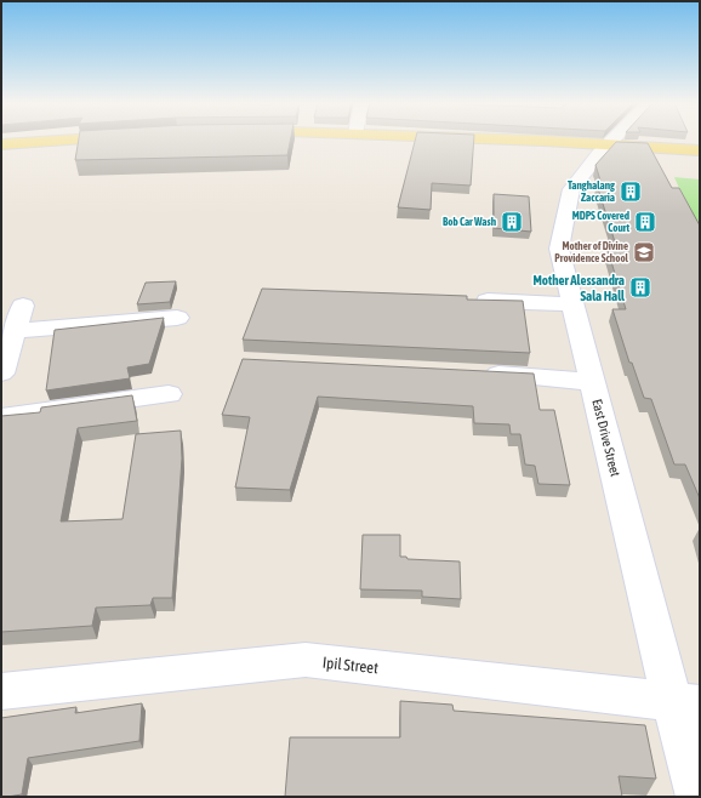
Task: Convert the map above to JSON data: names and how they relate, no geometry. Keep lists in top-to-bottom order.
{
  "streets": {
    "street": ["East Drive Street", "Ipil Street"]
  },
  "crossings": [
    ["East Drive Street", "Ipil Street"]
  ],
  "places": {
    "building": [
      "Tanghalang Zaccaria",
      "Bob Car Wash",
      "MDPS Covered Court",
      "Mother Alessandra Sala Hall"
    ],
    "school or university": ["Mother of Divine Providence School"]
  }
}
